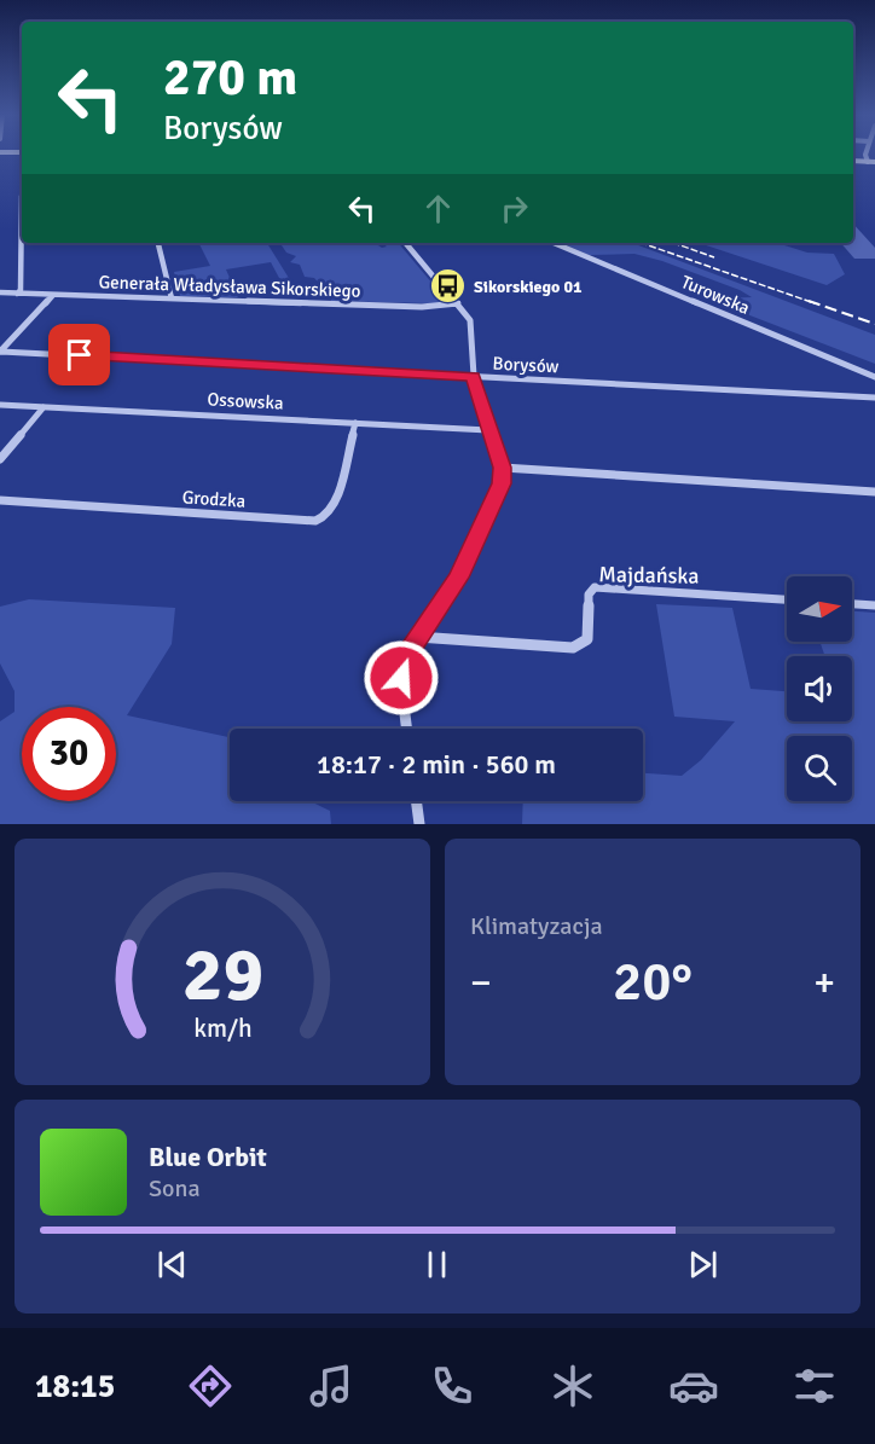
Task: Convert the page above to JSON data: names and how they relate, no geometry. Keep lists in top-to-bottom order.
{
  "streets": {
    "street": [
      "Generała Władysława Sikorskiego",
      "Turowska",
      "Borysów",
      "Ossowska",
      "Grodzka",
      "Majdańska"
    ]
  },
  "crossings": [
    ["Ossowska", "Grodzka"]
  ],
  "places": {
    "bus stop": ["Sikorskiego 01"]
  },
  "north": "right",
  "page": {
    "turn": ["270 m", "Borysów"],
    "limit": "30",
    "trip": "18:17 · 2 min · 560 m",
    "tile": "Klimatyzacja",
    "heat": ["−", "20°", "+"],
    "song": ["Blue Orbit", "Sona"],
    "tabs": "18:15",
    "gauge": ["29", "km/h"]
  }
}
